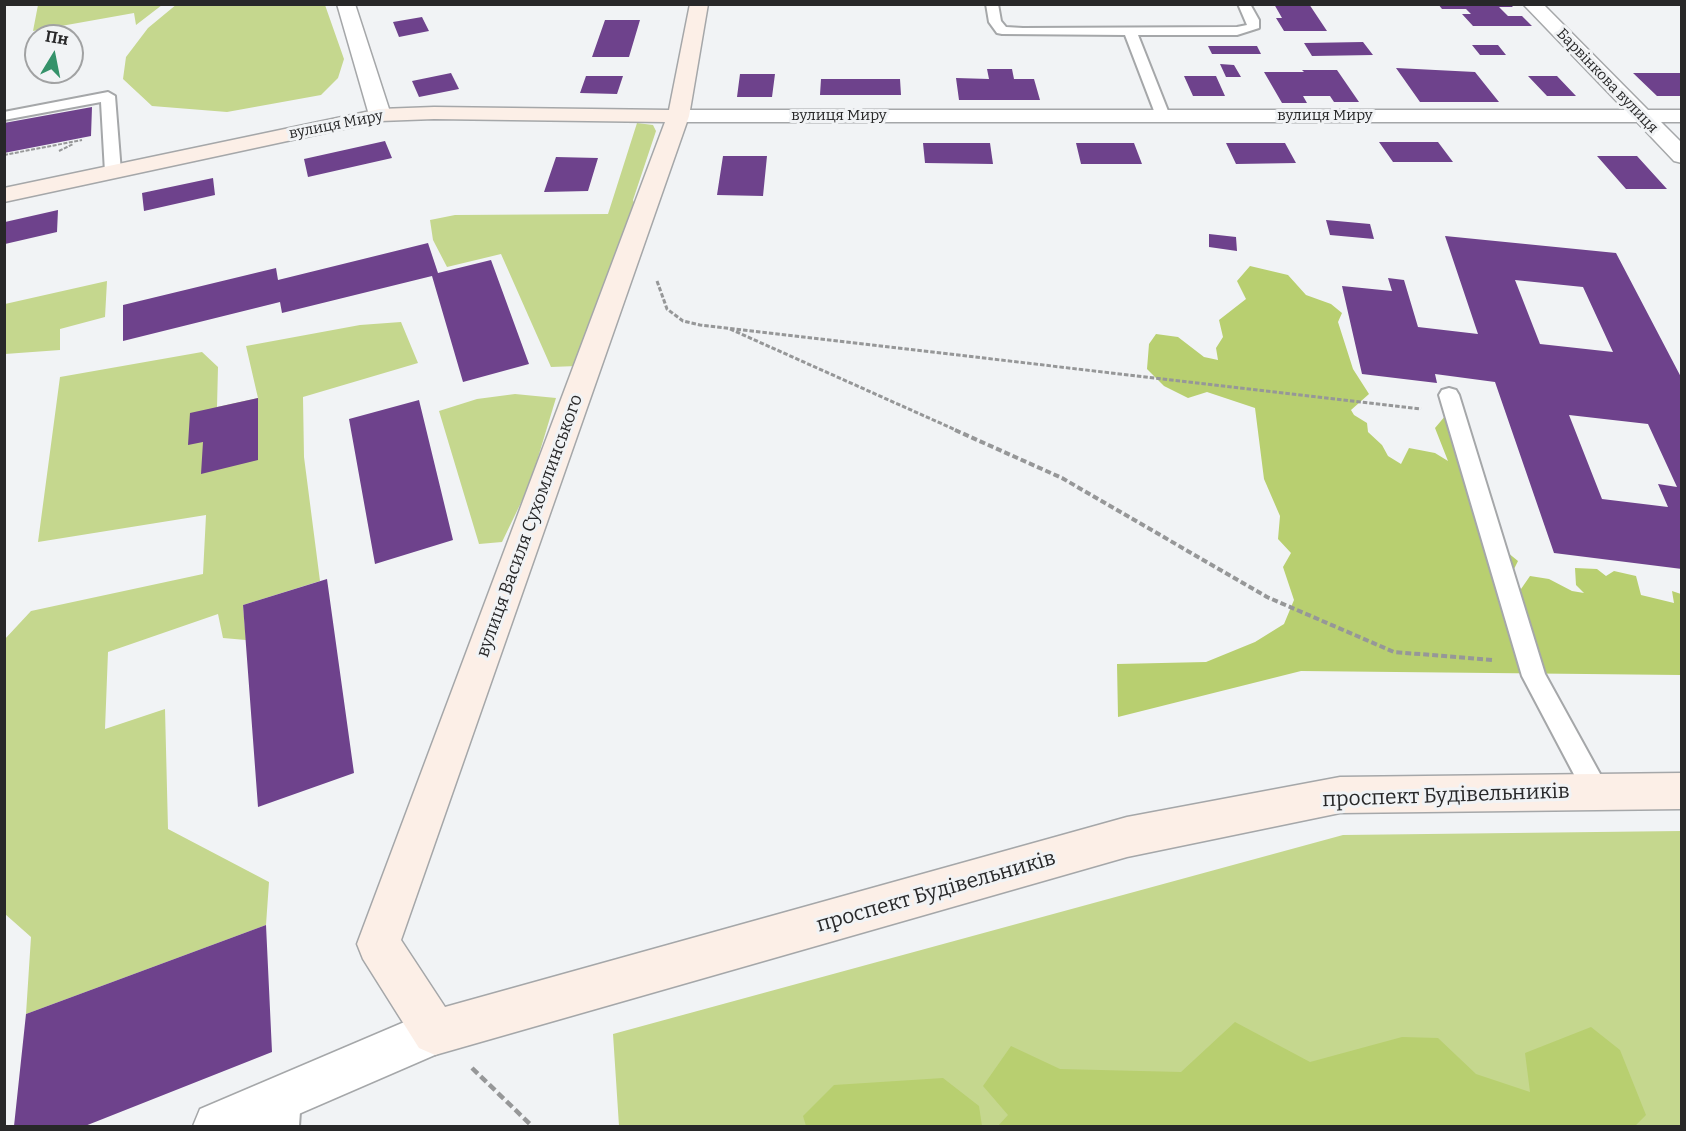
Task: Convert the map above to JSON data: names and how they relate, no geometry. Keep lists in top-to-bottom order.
{
  "streets": {
    "street": [
      "Барвінкова вулиця",
      "вулиця Миру",
      "вулиця Василя Сухомлинського",
      "проспект Будівельників"
    ]
  },
  "crossings": [
    ["Барвінкова вулиця", "вулиця Миру"],
    ["вулиця Миру", "вулиця Василя Сухомлинського"],
    ["вулиця Василя Сухомлинського", "проспект Будівельників"]
  ],
  "north": "top"
}
